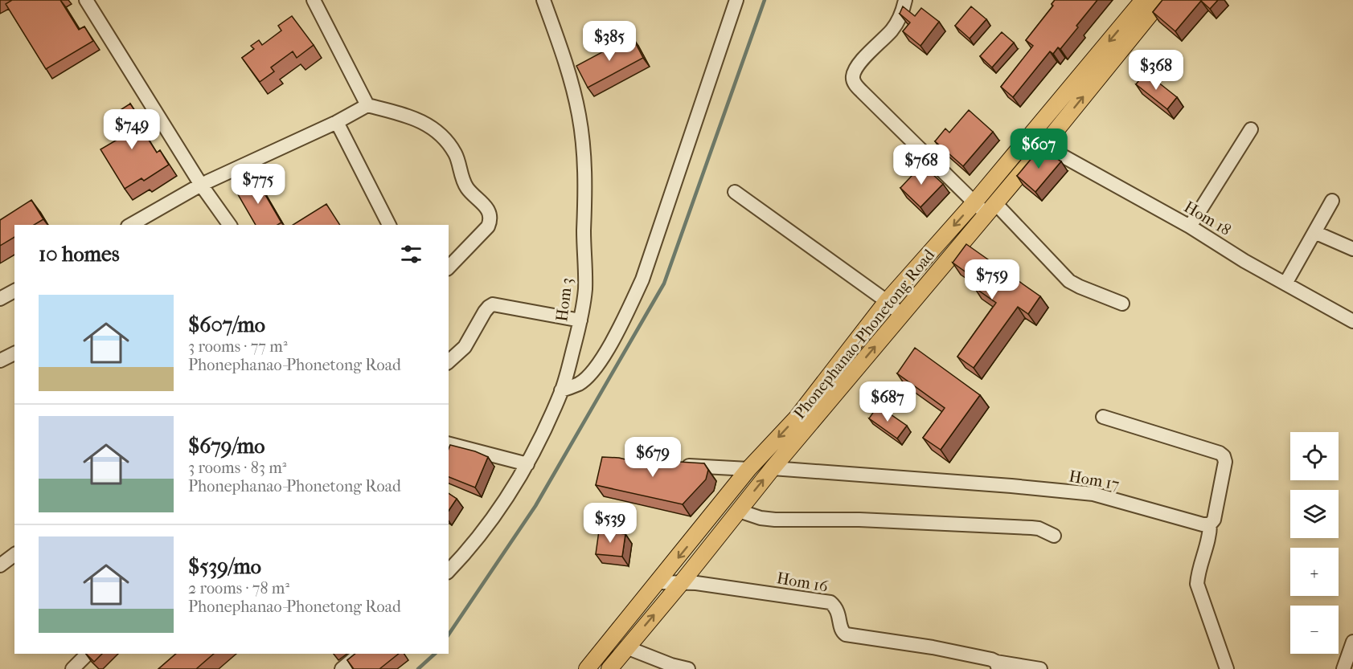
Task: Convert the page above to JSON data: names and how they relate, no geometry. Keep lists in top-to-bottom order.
{
  "streets": {
    "main road": ["Phonephanao-Phonetong Road"],
    "street": [
      "Hom 18",
      "Hom 3",
      "Hom 17",
      "Hom 16"
    ]
  },
  "crossings": [
    ["Hom 18", "Phonephanao-Phonetong Road"],
    ["Phonephanao-Phonetong Road", "Hom 17"],
    ["Phonephanao-Phonetong Road", "Hom 16"]
  ],
  "page": {
    "price": [
      "$385",
      "$368",
      "$749",
      "$607",
      "$768",
      "$775",
      "$759",
      "$687",
      "$679",
      "$539"
    ],
    "heading": "10 homes",
    "list": [
      {
        "name": "$607/mo",
        "note": "3 rooms · 77 m² · Phonephanao-Phonetong Road"
      },
      {
        "name": "$679/mo",
        "note": "3 rooms · 83 m² · Phonephanao-Phonetong Road"
      },
      {
        "name": "$539/mo",
        "note": "2 rooms · 78 m² · Phonephanao-Phonetong Road"
      }
    ],
    "map_buttons": ["+", "−"]
  }
}
